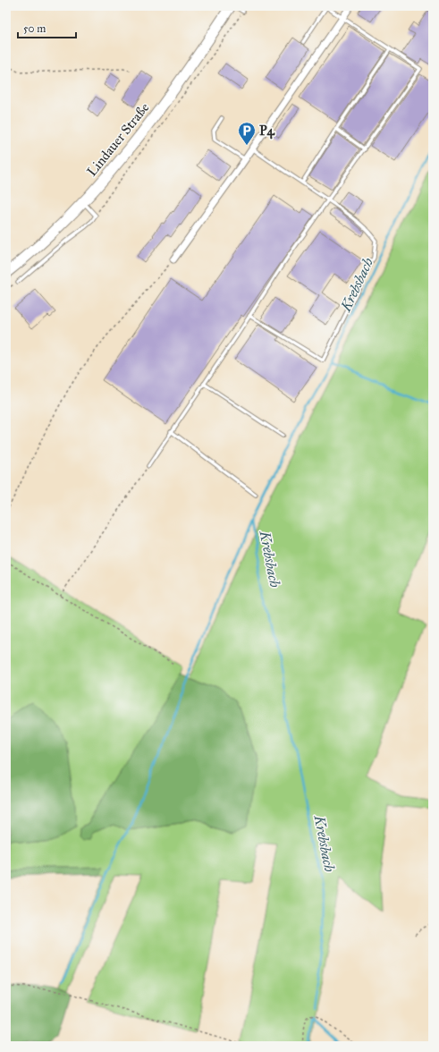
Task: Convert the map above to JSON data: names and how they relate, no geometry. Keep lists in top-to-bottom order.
{
  "streets": {
    "main road": ["Lindauer Straße"]
  },
  "water": ["Krebsbach"],
  "places": {
    "parking": ["P4"]
  },
  "scale_bar": "50 m"
}
